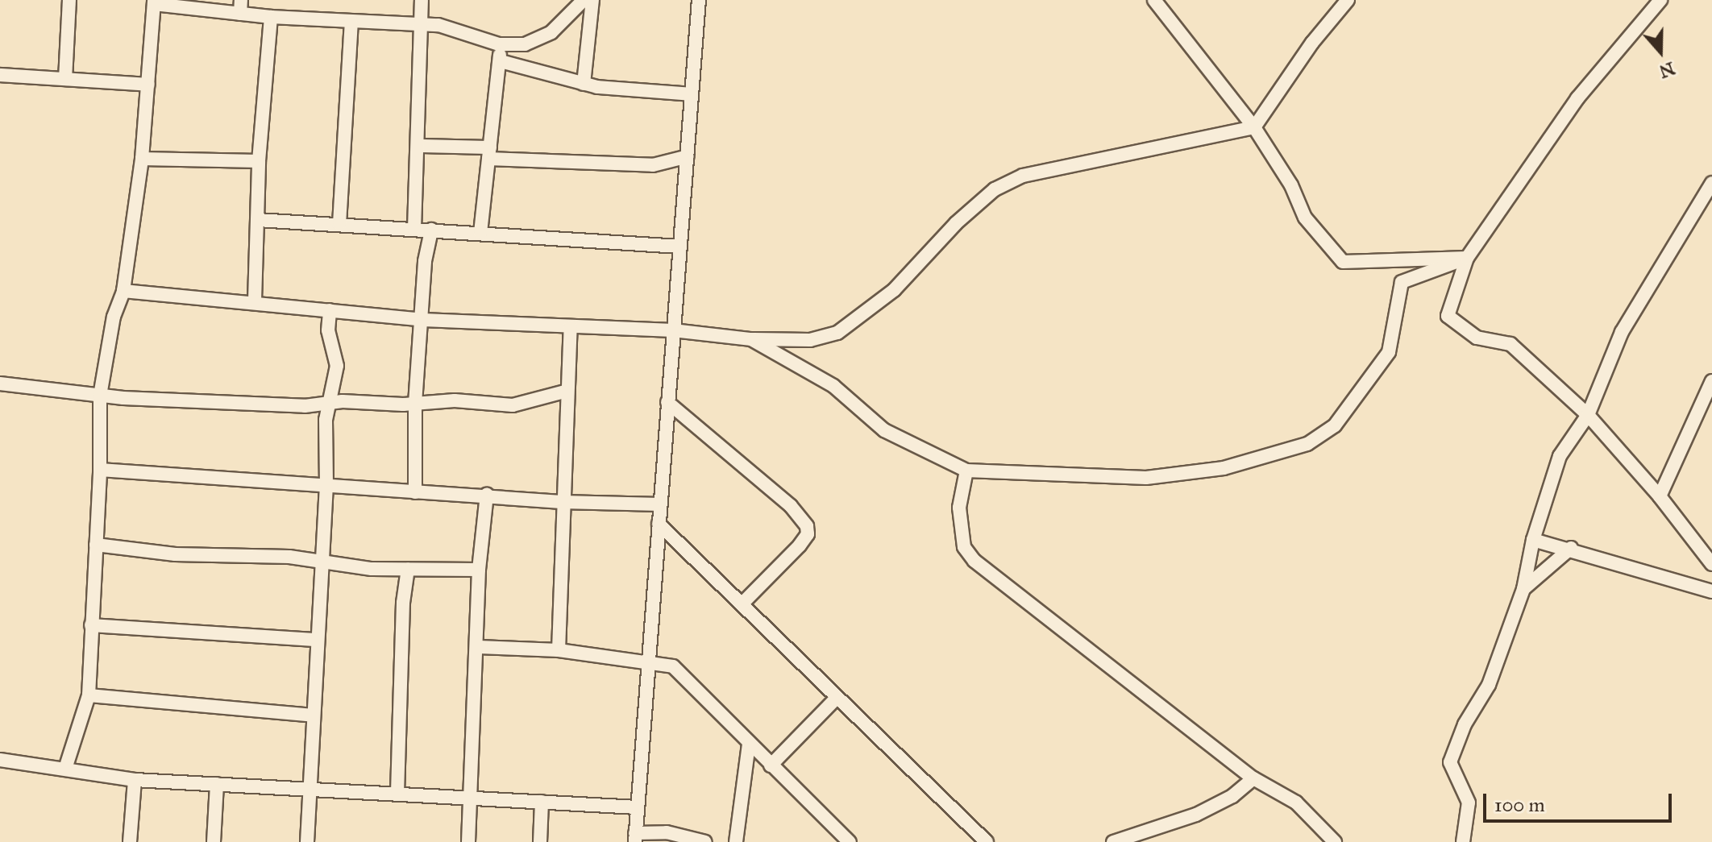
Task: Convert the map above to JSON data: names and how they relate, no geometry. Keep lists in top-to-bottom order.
{
  "scale_bar": "100 m",
  "north": "bottom"
}
